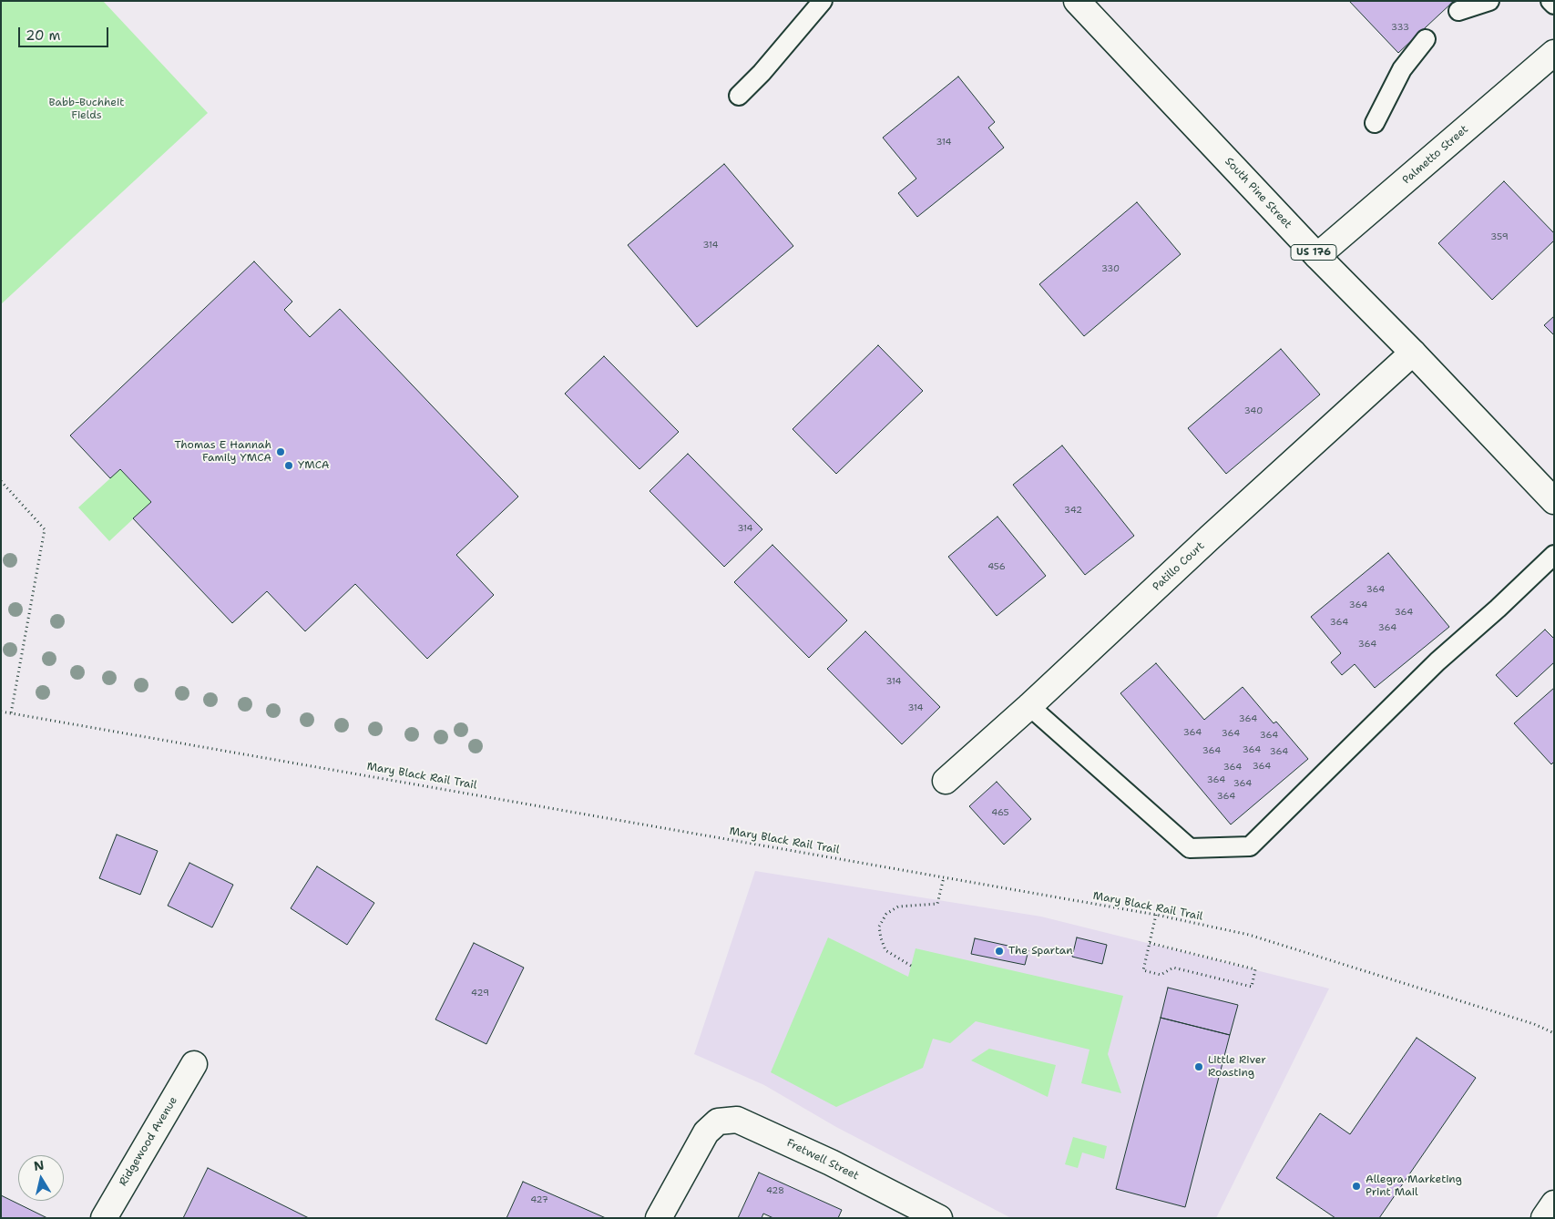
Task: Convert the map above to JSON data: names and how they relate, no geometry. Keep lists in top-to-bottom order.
{
  "streets": {
    "main road": [
      "Palmetto Street",
      "South Pine Street",
      "US 176",
      "Patillo Court",
      "Ridgewood Avenue",
      "Fretwell Street"
    ],
    "path": ["Mary Black Rail Trail"]
  },
  "crossings": [
    ["Palmetto Street", "South Pine Street"],
    ["South Pine Street", "Patillo Court"]
  ],
  "parks": ["Babb-Buchheit Fields"],
  "places": [
    "Thomas E Hannah Family YMCA",
    "YMCA",
    "The Spartan",
    "Little River Roasting",
    "Allegra Marketing Print Mail"
  ],
  "house_numbers": [
    "333",
    "314",
    "359",
    "314",
    "330",
    "340",
    "342",
    "314",
    "456",
    "364",
    "364",
    "364",
    "364",
    "364",
    "364",
    "314",
    "314",
    "364",
    "364",
    "364",
    "364",
    "364",
    "364",
    "364",
    "364",
    "364",
    "364",
    "364",
    "364",
    "465",
    "429",
    "428",
    "427"
  ],
  "scale_bar": "20 m",
  "north": "top"
}
